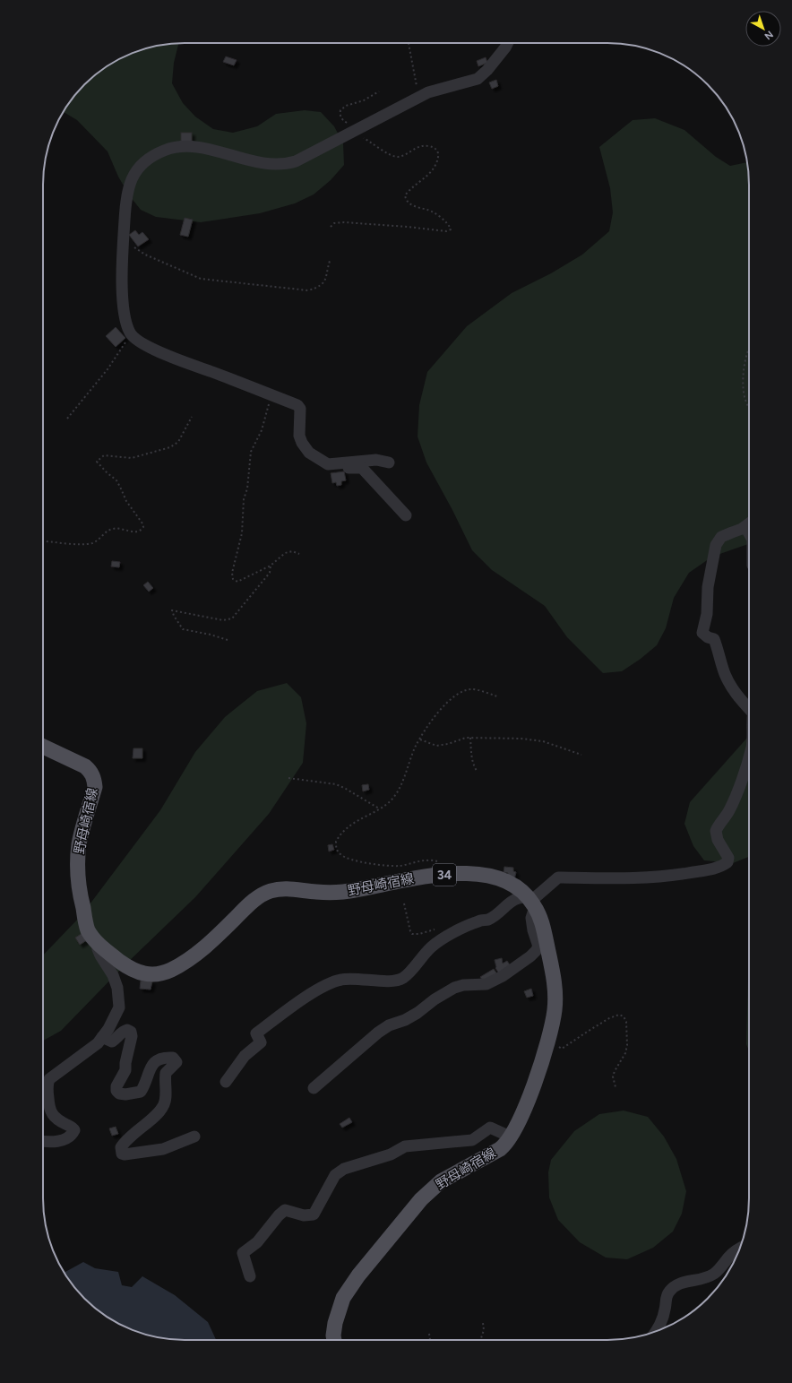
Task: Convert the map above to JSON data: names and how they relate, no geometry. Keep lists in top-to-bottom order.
{
  "streets": {
    "main road": ["野母崎宿線", "34"]
  },
  "north": "bottom right"
}
